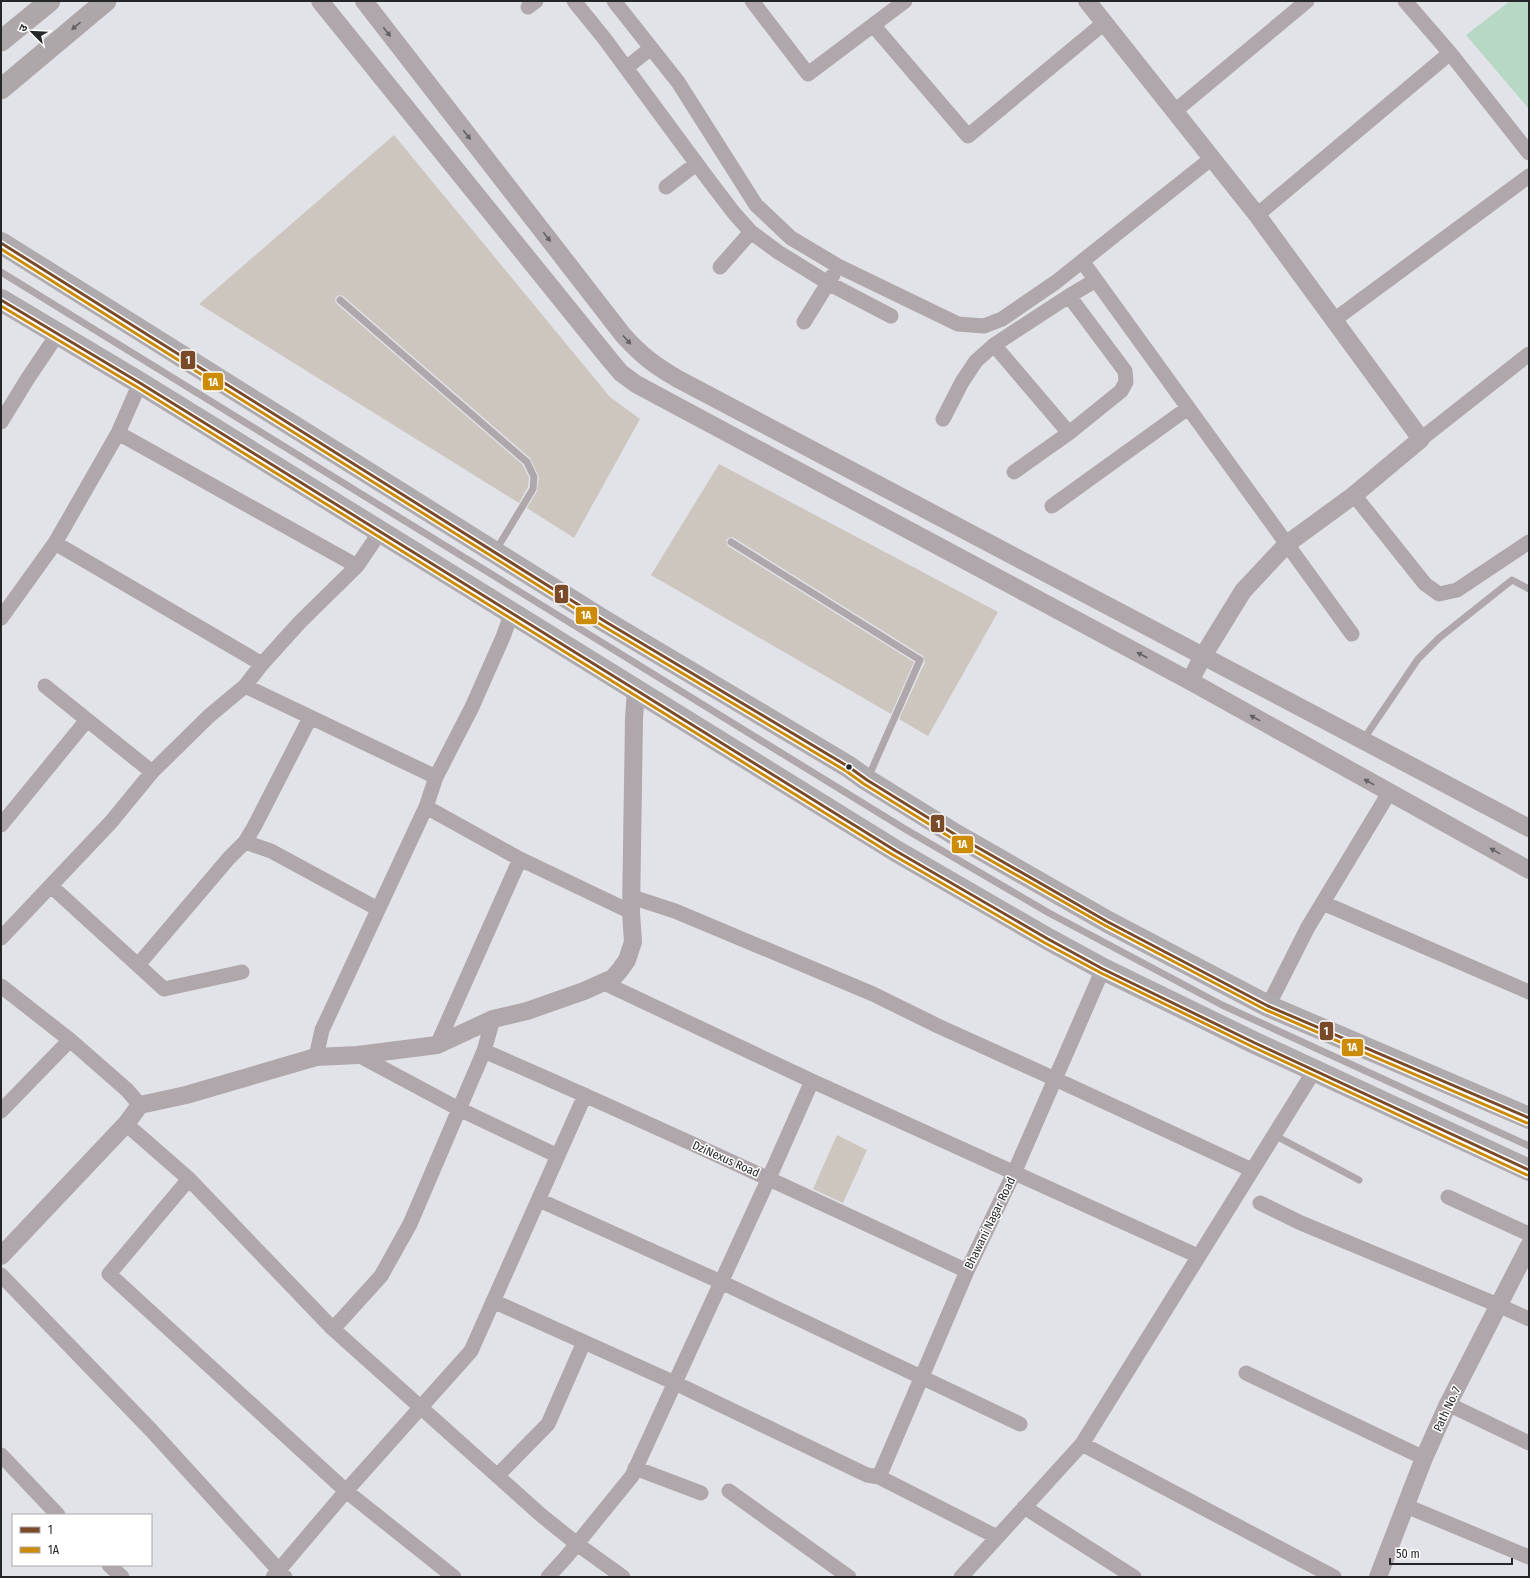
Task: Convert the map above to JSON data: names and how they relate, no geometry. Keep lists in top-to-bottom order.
{
  "streets": {
    "street": ["DziNexus Road", "Bhawani Nagar Road", "Path No. 7"]
  },
  "crossings": [
    ["DziNexus Road", "Bhawani Nagar Road"]
  ],
  "lines": ["transit line 1", "transit line 1A"],
  "legend": ["1", "1A"],
  "scale_bar": "50 m",
  "north": "top left"
}
